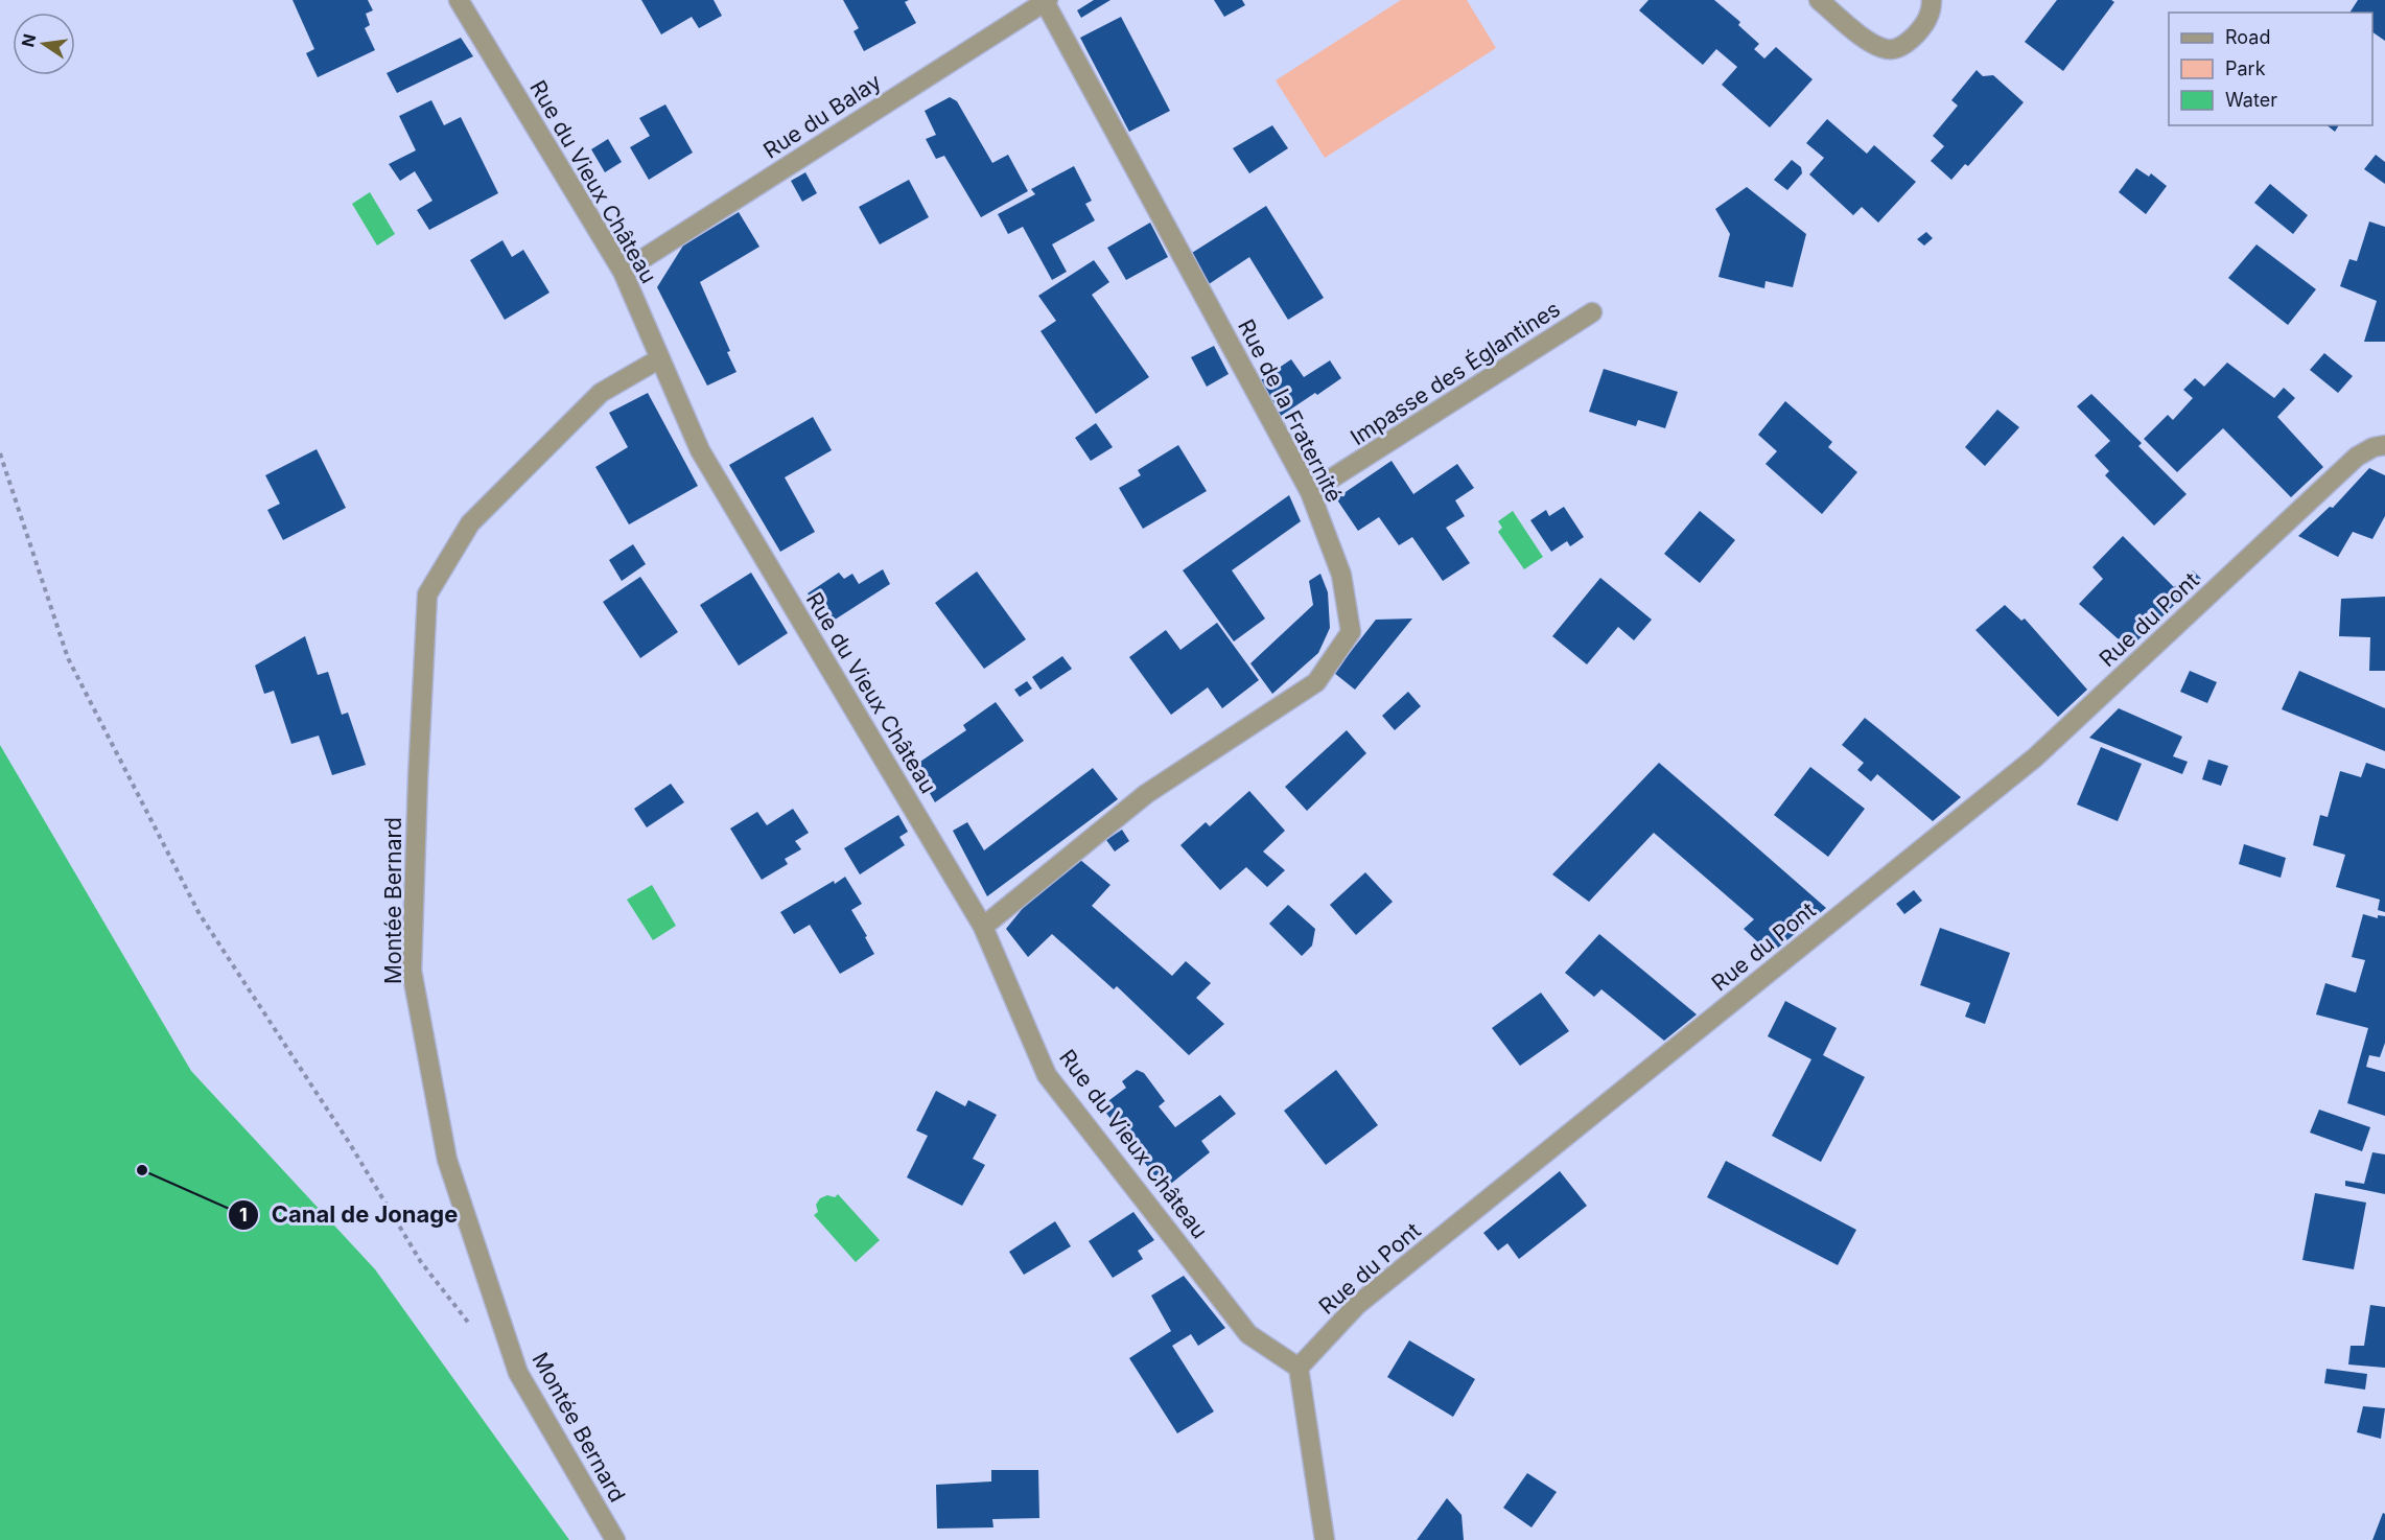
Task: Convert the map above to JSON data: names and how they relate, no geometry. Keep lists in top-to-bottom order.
{
  "streets": {
    "street": [
      "Rue du Balay",
      "Rue du Vieux Château",
      "Impasse des Églantines",
      "Rue de la Fraternité",
      "Rue du Pont",
      "Montée Bernard"
    ]
  },
  "crossings": [
    ["Rue du Balay", "Rue du Vieux Château"],
    ["Rue du Balay", "Rue de la Fraternité"],
    ["Rue du Vieux Château", "Rue de la Fraternité"],
    ["Rue du Vieux Château", "Rue du Pont"],
    ["Rue du Vieux Château", "Montée Bernard"],
    ["Impasse des Églantines", "Rue de la Fraternité"]
  ],
  "places": ["Canal de Jonage"],
  "legend": ["Road", "Park", "Water"],
  "north": "left"
}
